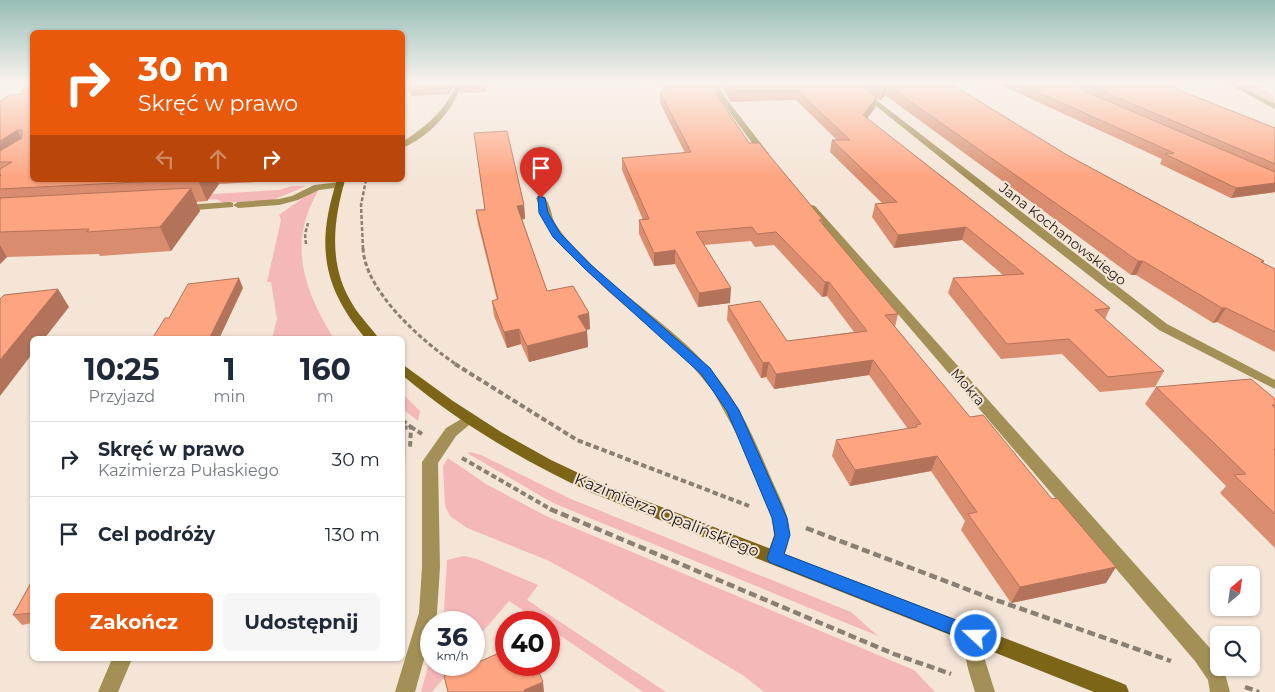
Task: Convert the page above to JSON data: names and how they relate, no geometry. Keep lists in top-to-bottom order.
{
  "streets": {
    "street": ["Jana Kochanowskiego", "Mokra", "Kazimierza Opalińskiego"]
  },
  "north": "top right",
  "page": {
    "turn": ["30 m", "Skręć w prawo"],
    "eta": [
      "10:25",
      "Przyjazd",
      "1",
      "min",
      "160",
      "m"
    ],
    "list": [
      {
        "name": "Skręć w prawo",
        "note": "Kazimierza Pułaskiego",
        "value": "30 m"
      },
      {
        "name": "Cel podróży",
        "value": "130 m"
      }
    ],
    "buttons": ["Zakończ", "Udostępnij"],
    "speed": "36 km/h",
    "limit": "40"
  }
}
